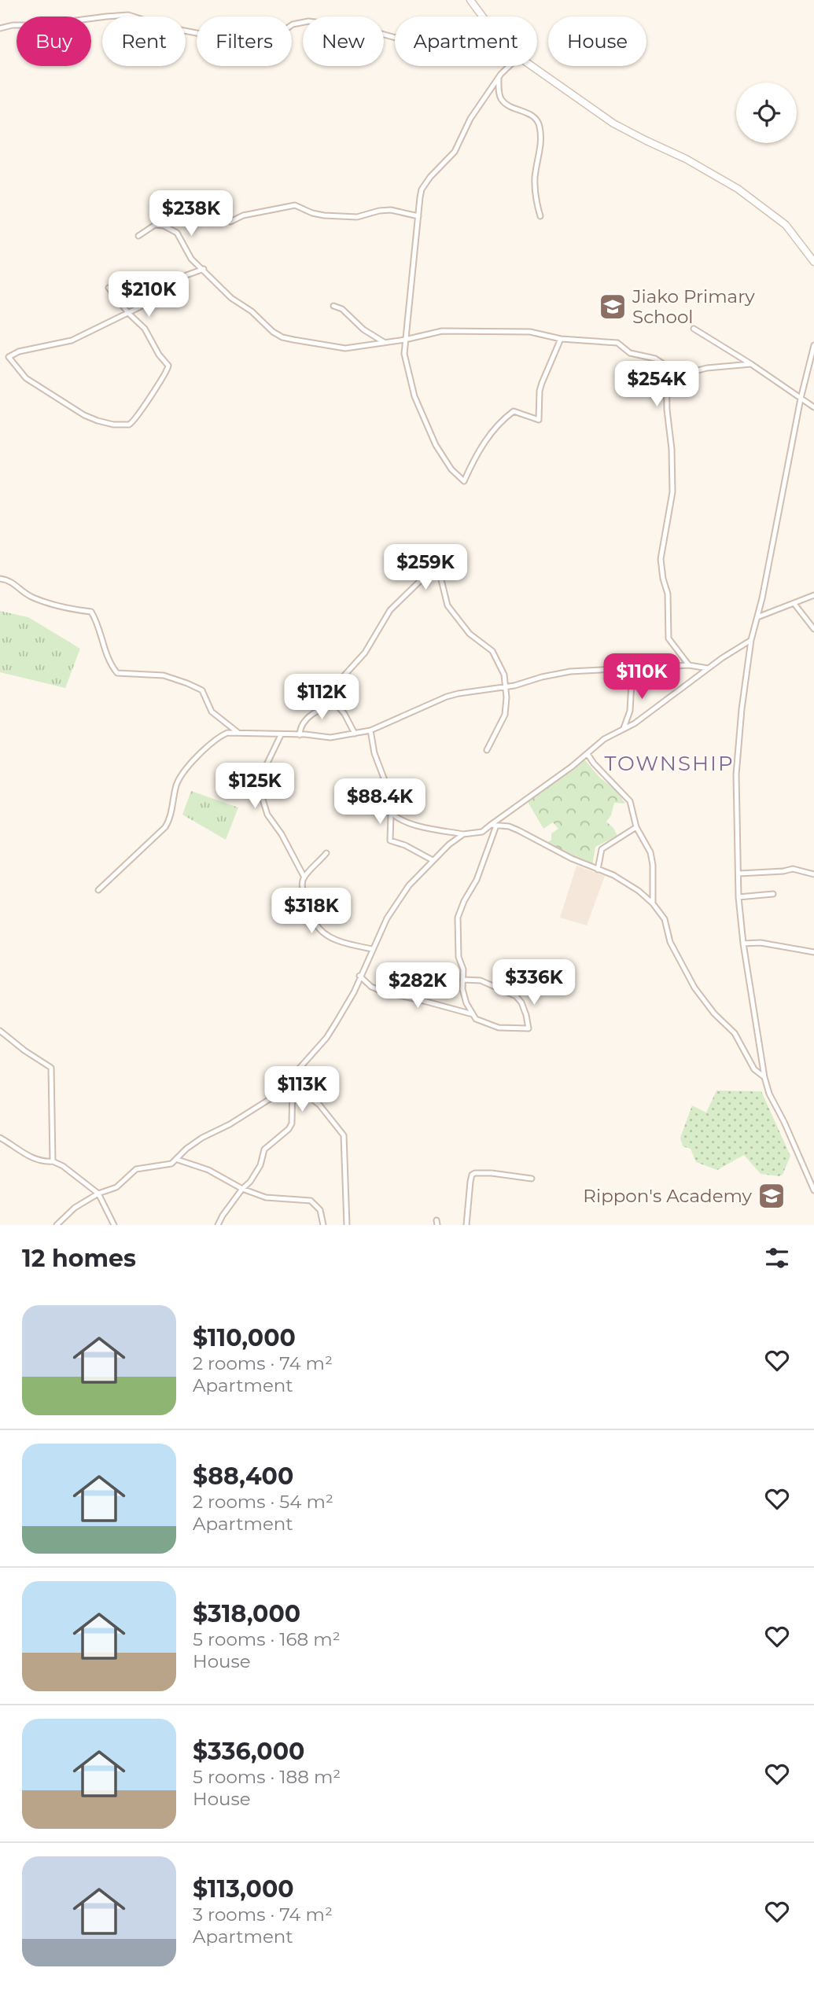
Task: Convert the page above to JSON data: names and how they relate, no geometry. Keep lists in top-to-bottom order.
{
  "districts": ["TOWNSHIP"],
  "places": {
    "school or university": ["Jiako Primary School", "Rippon's Academy"]
  },
  "page": {
    "chip": [
      "Buy",
      "Rent",
      "Filters",
      "New",
      "Apartment",
      "House"
    ],
    "price": [
      "$238K",
      "$210K",
      "$254K",
      "$259K",
      "$110K",
      "$112K",
      "$125K",
      "$88.4K",
      "$318K",
      "$336K",
      "$282K",
      "$113K"
    ],
    "heading": "12 homes",
    "list": [
      {
        "name": "$110,000",
        "note": "2 rooms · 74 m² · Apartment"
      },
      {
        "name": "$88,400",
        "note": "2 rooms · 54 m² · Apartment"
      },
      {
        "name": "$318,000",
        "note": "5 rooms · 168 m² · House"
      },
      {
        "name": "$336,000",
        "note": "5 rooms · 188 m² · House"
      },
      {
        "name": "$113,000",
        "note": "3 rooms · 74 m² · Apartment"
      }
    ]
  }
}
